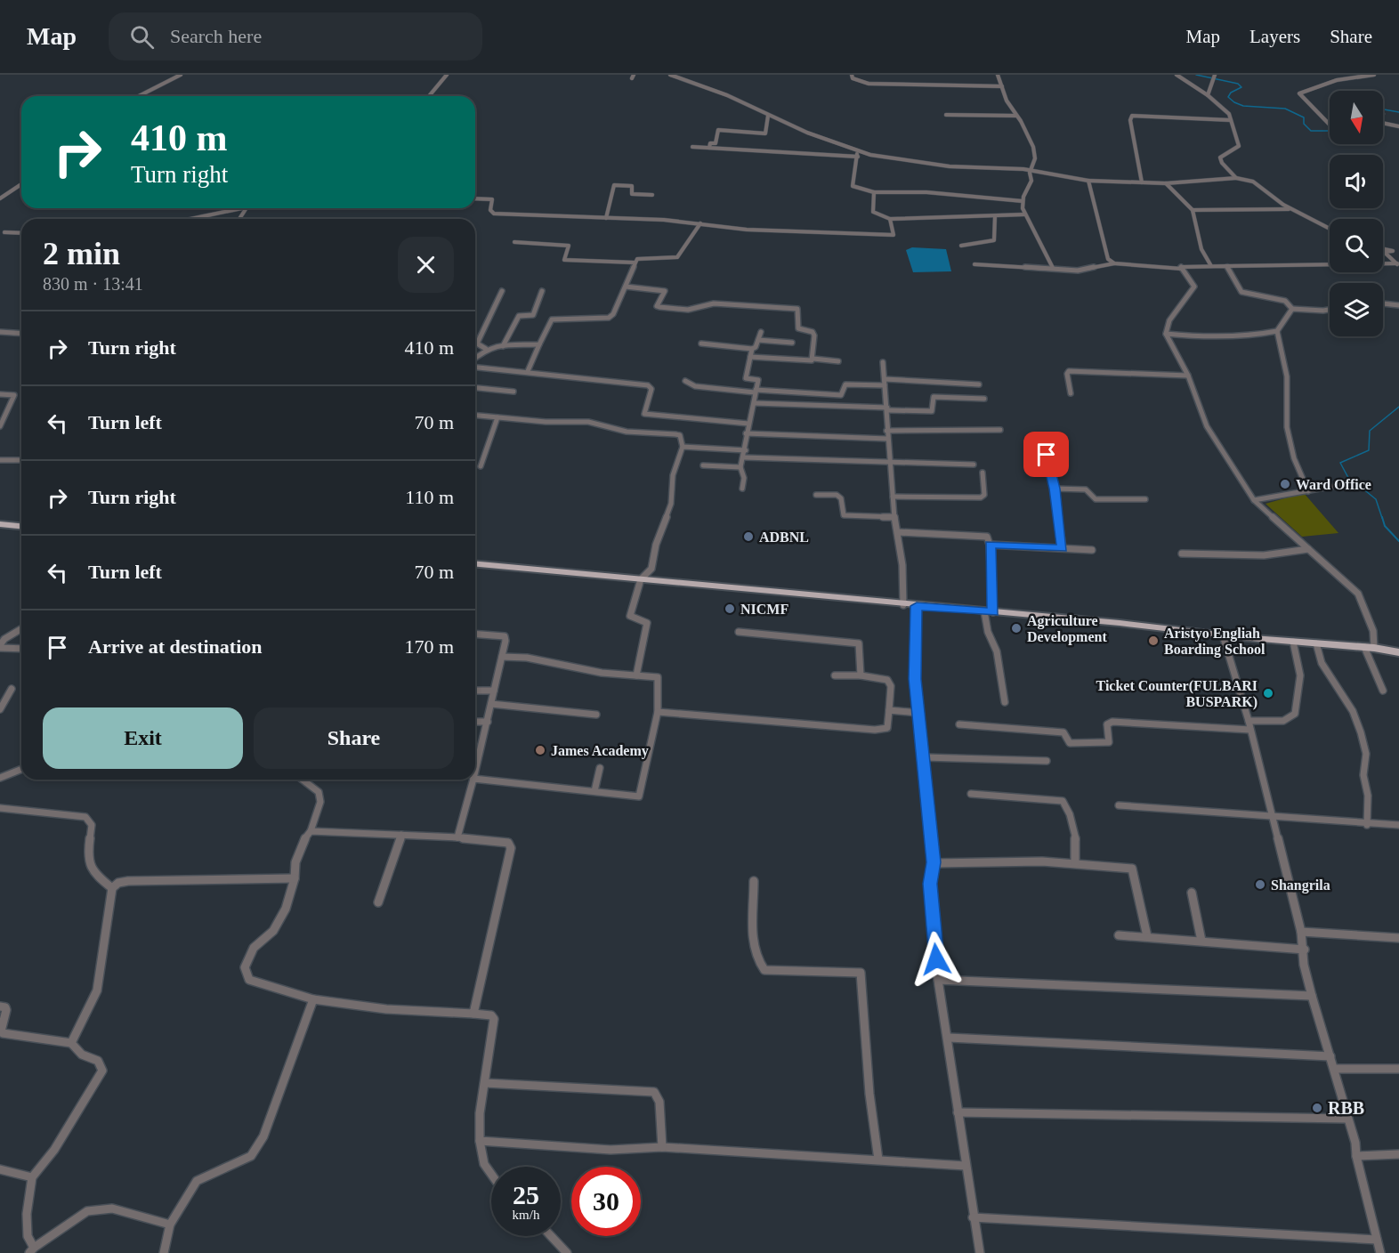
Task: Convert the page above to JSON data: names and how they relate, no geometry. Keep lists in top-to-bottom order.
{
  "places": [
    "Ward Office",
    "ADBNL",
    "NICMF",
    "Agriculture Development",
    "Aristyo Engliah Boarding School",
    "Ticket Counter(FULBARI BUSPARK)",
    "James Academy",
    "Shangrila",
    "RBB"
  ],
  "north": "bottom",
  "page": {
    "header": "Map",
    "search": "Search here",
    "nav": ["Map", "Layers", "Share"],
    "turn": ["410 m", "Turn right"],
    "heading": ["2 min", "830 m · 13:41"],
    "list": [
      {
        "name": "Turn right",
        "value": "410 m"
      },
      {
        "name": "Turn left",
        "value": "70 m"
      },
      {
        "name": "Turn right",
        "value": "110 m"
      },
      {
        "name": "Turn left",
        "value": "70 m"
      },
      {
        "name": "Arrive at destination",
        "value": "170 m"
      }
    ],
    "buttons": ["Exit", "Share"],
    "speed": "25 km/h",
    "limit": "30"
  }
}
